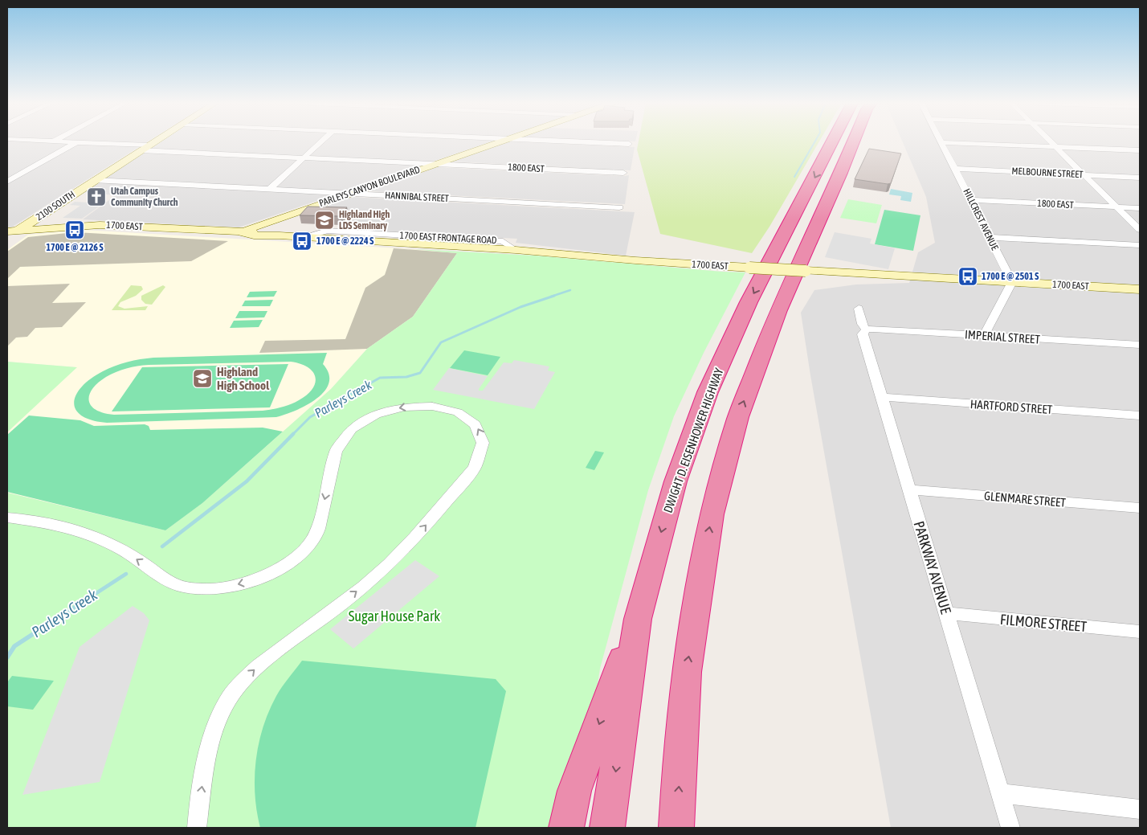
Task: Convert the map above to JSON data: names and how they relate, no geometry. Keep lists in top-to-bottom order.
{
  "streets": {
    "highway": ["DWIGHT D. EISENHOWER HIGHWAY"],
    "street": [
      "1800 EAST",
      "MELBOURNE STREET",
      "PARLEYS CANYON BOULEVARD",
      "HANNIBAL STREET",
      "2100 SOUTH",
      "HILLCREST AVENUE",
      "1700 EAST",
      "IMPERIAL STREET",
      "HARTFORD STREET",
      "GLENMARE STREET",
      "PARKWAY AVENUE",
      "FILMORE STREET"
    ]
  },
  "crossings": [
    ["1800 EAST", "PARLEYS CANYON BOULEVARD"],
    ["1800 EAST", "2100 SOUTH"],
    ["1800 EAST", "HILLCREST AVENUE"],
    ["MELBOURNE STREET", "HILLCREST AVENUE"],
    ["PARLEYS CANYON BOULEVARD", "HANNIBAL STREET"],
    ["PARLEYS CANYON BOULEVARD", "1700 EAST"],
    ["HANNIBAL STREET", "2100 SOUTH"],
    ["2100 SOUTH", "1700 EAST"],
    ["HILLCREST AVENUE", "1700 EAST"],
    ["IMPERIAL STREET", "PARKWAY AVENUE"],
    ["HARTFORD STREET", "PARKWAY AVENUE"],
    ["GLENMARE STREET", "PARKWAY AVENUE"],
    ["PARKWAY AVENUE", "FILMORE STREET"]
  ],
  "water": ["Parleys Creek"],
  "parks": ["Sugar House Park"],
  "places": {
    "church": ["Utah Campus Community Church"],
    "school or university": ["Highland High LDS Seminary", "Highland High School"],
    "bus stop": ["1700 E @ 2126 S", "1700 E @ 2224 S", "1700 E @ 2501 S"]
  }
}
